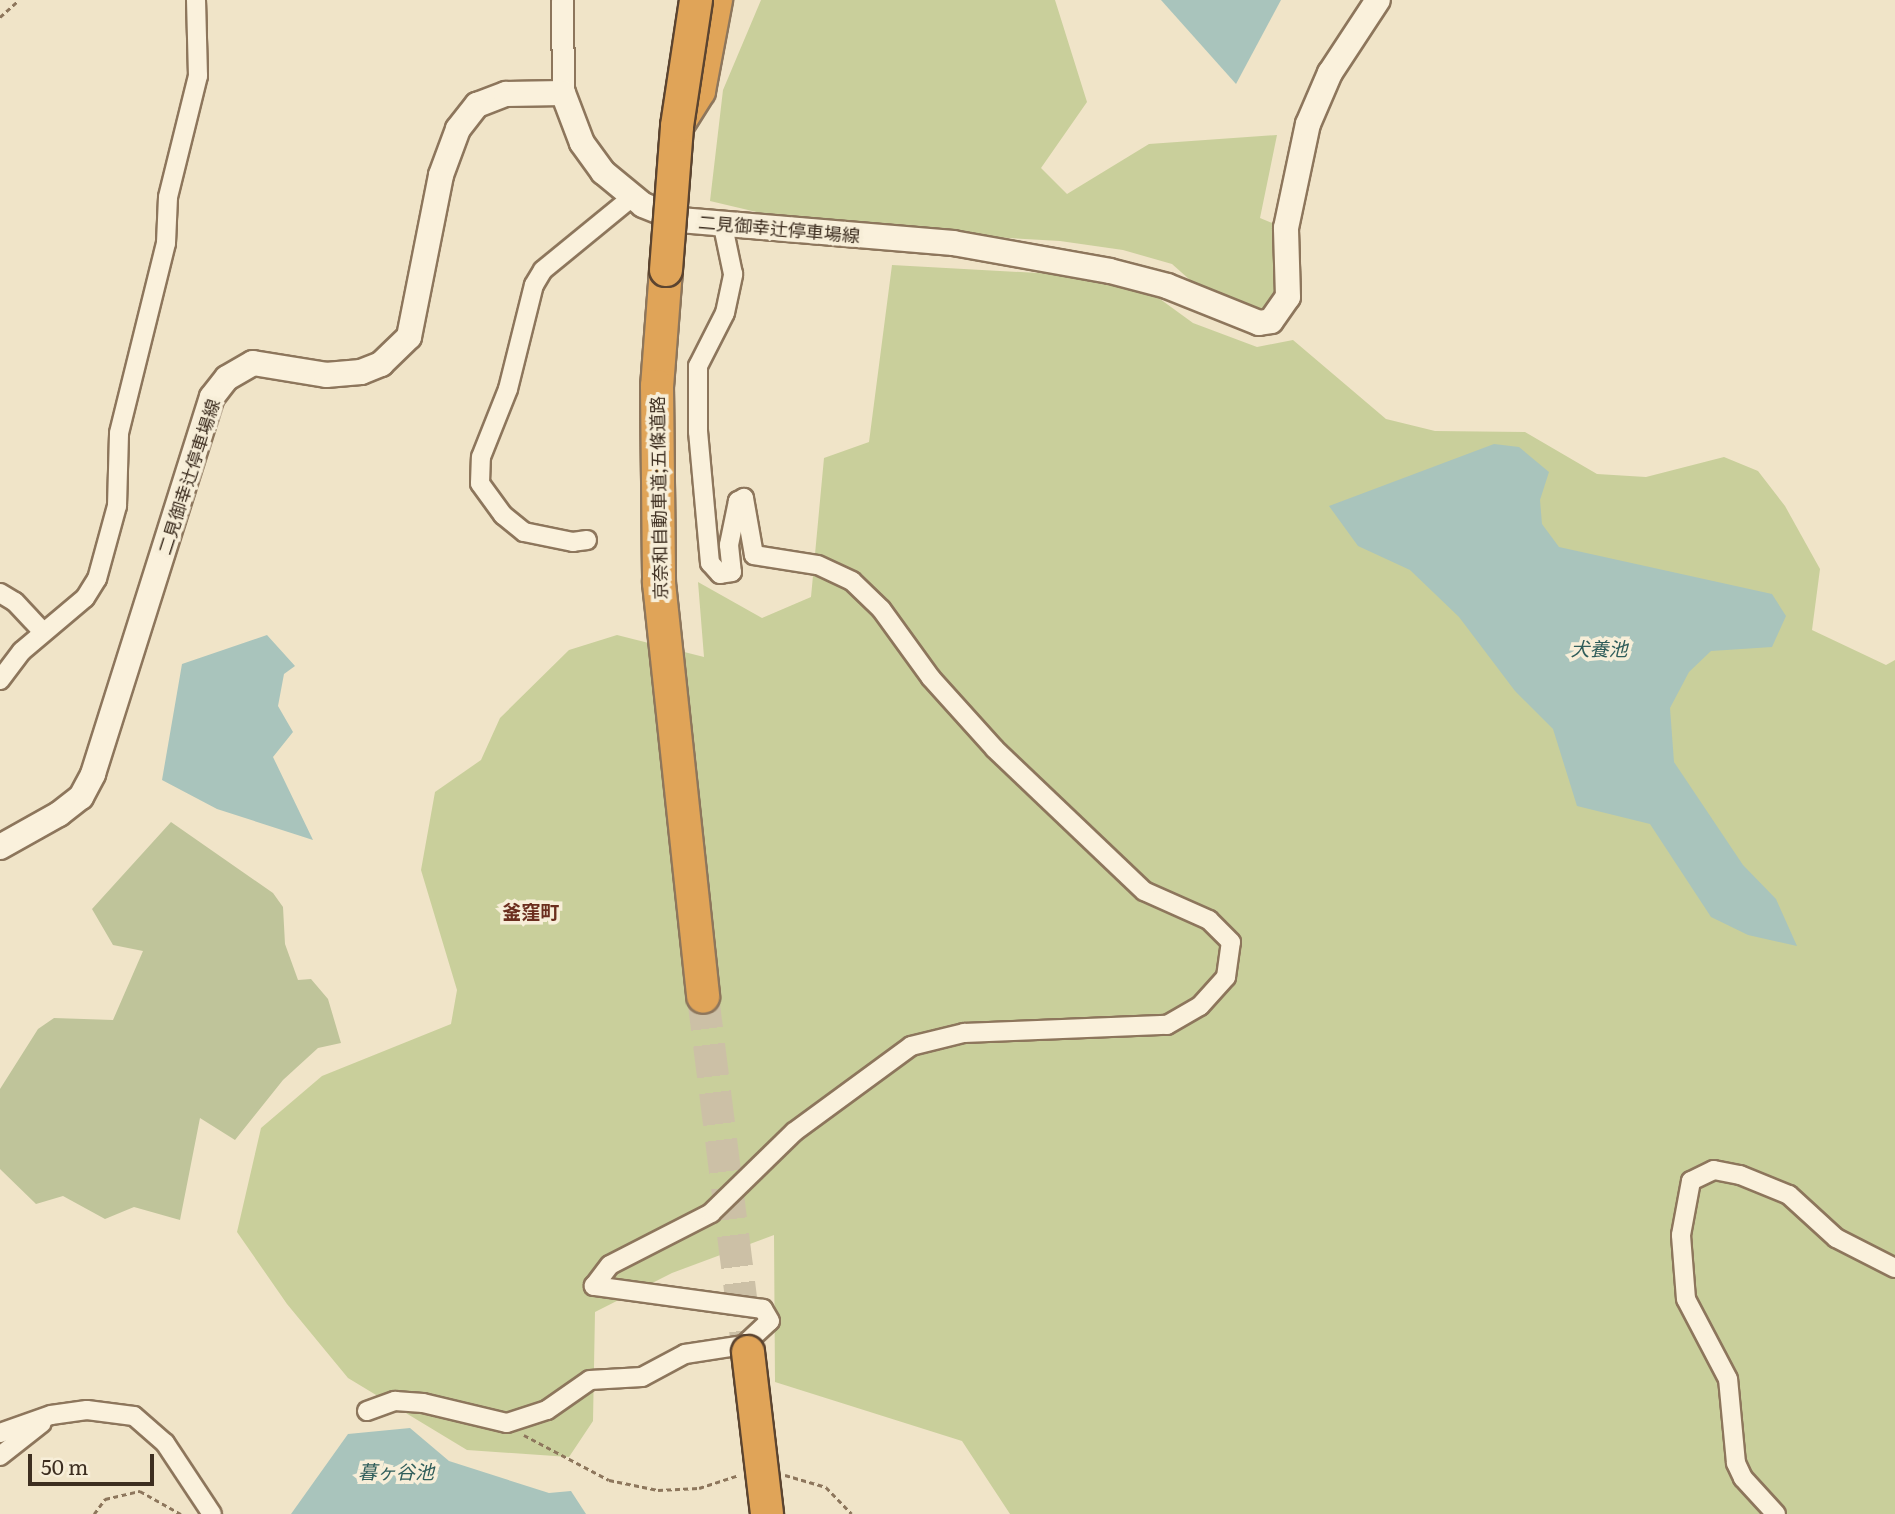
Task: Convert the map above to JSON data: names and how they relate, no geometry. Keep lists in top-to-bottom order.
{
  "streets": {
    "highway": ["京奈和自動車道;五條道路"],
    "main road": ["二見御幸辻停車場線"]
  },
  "districts": ["釜窪町"],
  "water": ["犬養池", "暮ヶ谷池"],
  "scale_bar": "50 m"
}
